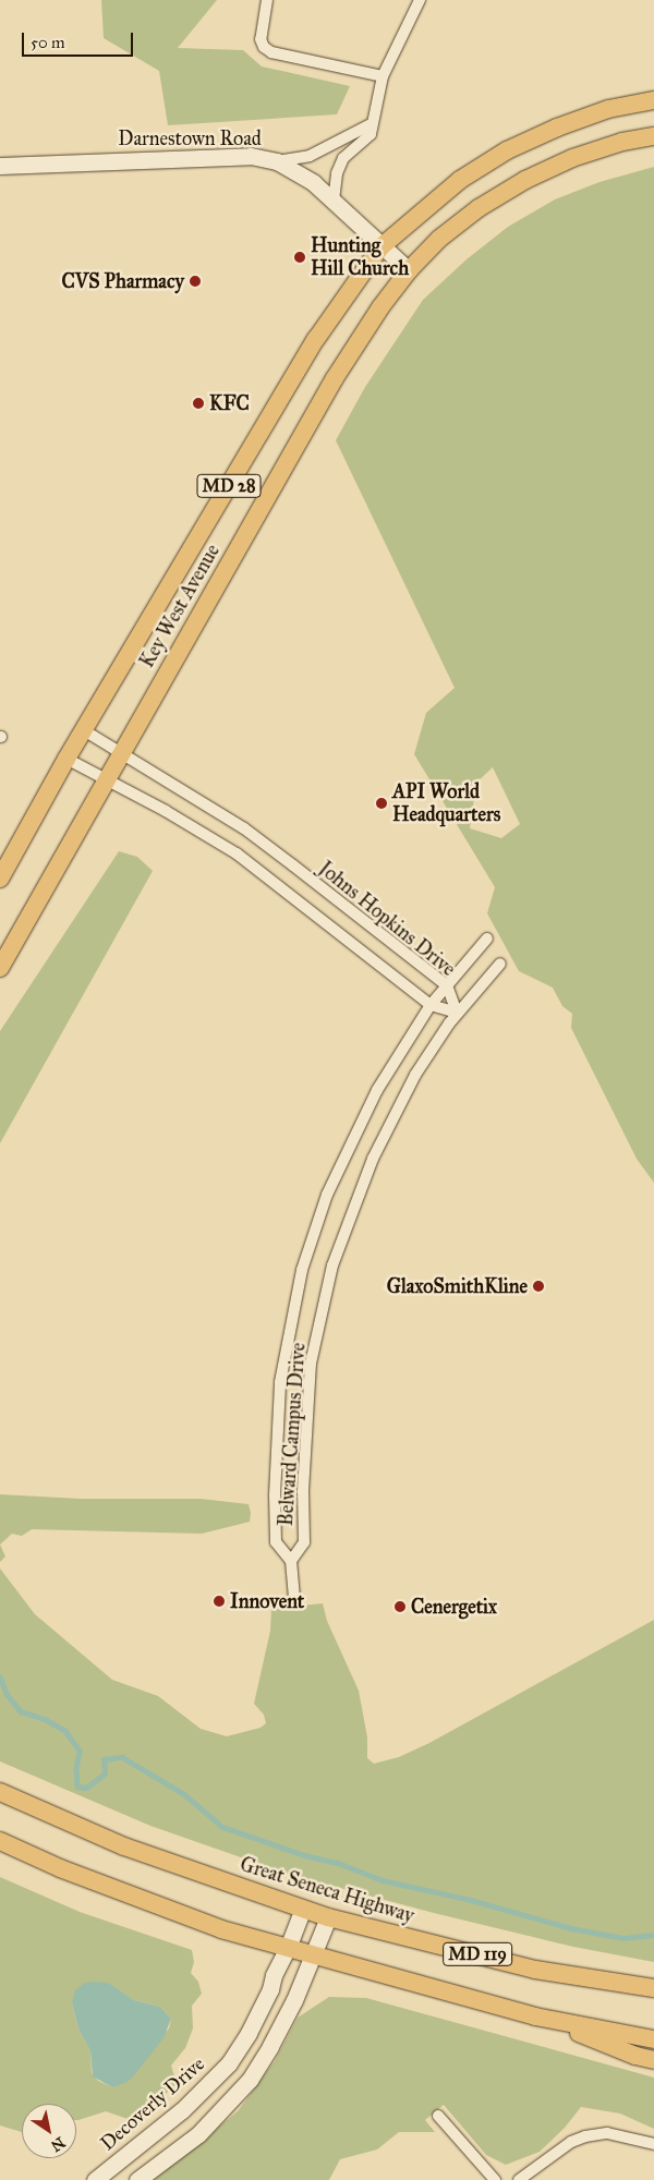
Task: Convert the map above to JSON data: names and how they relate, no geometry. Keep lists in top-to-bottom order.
{
  "streets": {
    "main road": [
      "MD 28",
      "Key West Avenue",
      "Great Seneca Highway",
      "MD 119"
    ],
    "street": [
      "Darnestown Road",
      "Johns Hopkins Drive",
      "Belward Campus Drive",
      "Decoverly Drive"
    ]
  },
  "crossings": [
    ["Darnestown Road", "MD 28"],
    ["Darnestown Road", "Key West Avenue"],
    ["MD 28", "Key West Avenue"],
    ["Key West Avenue", "Johns Hopkins Drive"],
    ["Johns Hopkins Drive", "Belward Campus Drive"],
    ["Great Seneca Highway", "Decoverly Drive"],
    ["MD 119", "Decoverly Drive"]
  ],
  "places": [
    "Hunting Hill Church",
    "CVS Pharmacy",
    "KFC",
    "API World Headquarters",
    "GlaxoSmithKline",
    "Innovent",
    "Cenergetix"
  ],
  "scale_bar": "50 m",
  "north": "bottom right"
}
